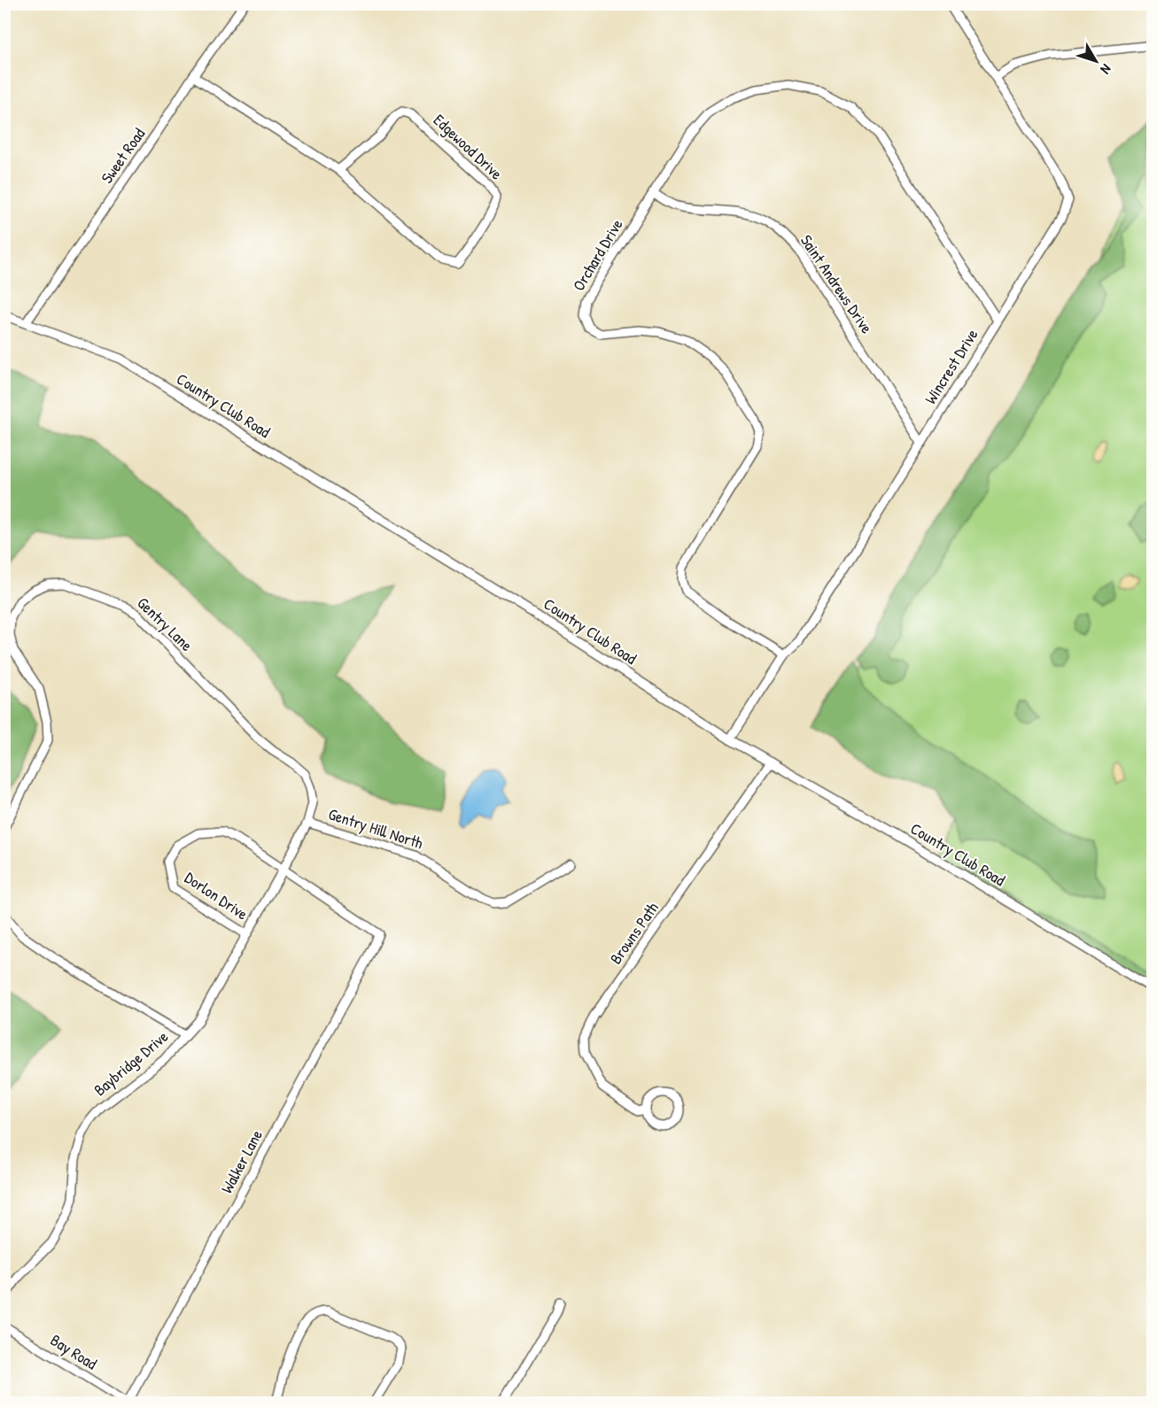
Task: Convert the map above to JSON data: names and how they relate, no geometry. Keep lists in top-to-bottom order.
{
  "streets": {
    "street": [
      "Edgewood Drive",
      "Sweet Road",
      "Orchard Drive",
      "Saint Andrews Drive",
      "Wincrest Drive",
      "Country Club Road",
      "Gentry Lane",
      "Gentry Hill North",
      "Dorlon Drive",
      "Browns Path",
      "Baybridge Drive",
      "Walker Lane",
      "Bay Road"
    ]
  },
  "crossings": [
    ["Edgewood Drive", "Sweet Road"],
    ["Sweet Road", "Country Club Road"],
    ["Orchard Drive", "Saint Andrews Drive"],
    ["Orchard Drive", "Wincrest Drive"],
    ["Saint Andrews Drive", "Wincrest Drive"],
    ["Wincrest Drive", "Country Club Road"],
    ["Country Club Road", "Browns Path"],
    ["Gentry Lane", "Gentry Hill North"],
    ["Gentry Lane", "Dorlon Drive"],
    ["Gentry Lane", "Baybridge Drive"],
    ["Gentry Lane", "Walker Lane"],
    ["Dorlon Drive", "Baybridge Drive"],
    ["Dorlon Drive", "Walker Lane"],
    ["Baybridge Drive", "Walker Lane"],
    ["Walker Lane", "Bay Road"]
  ],
  "north": "bottom right"
}
